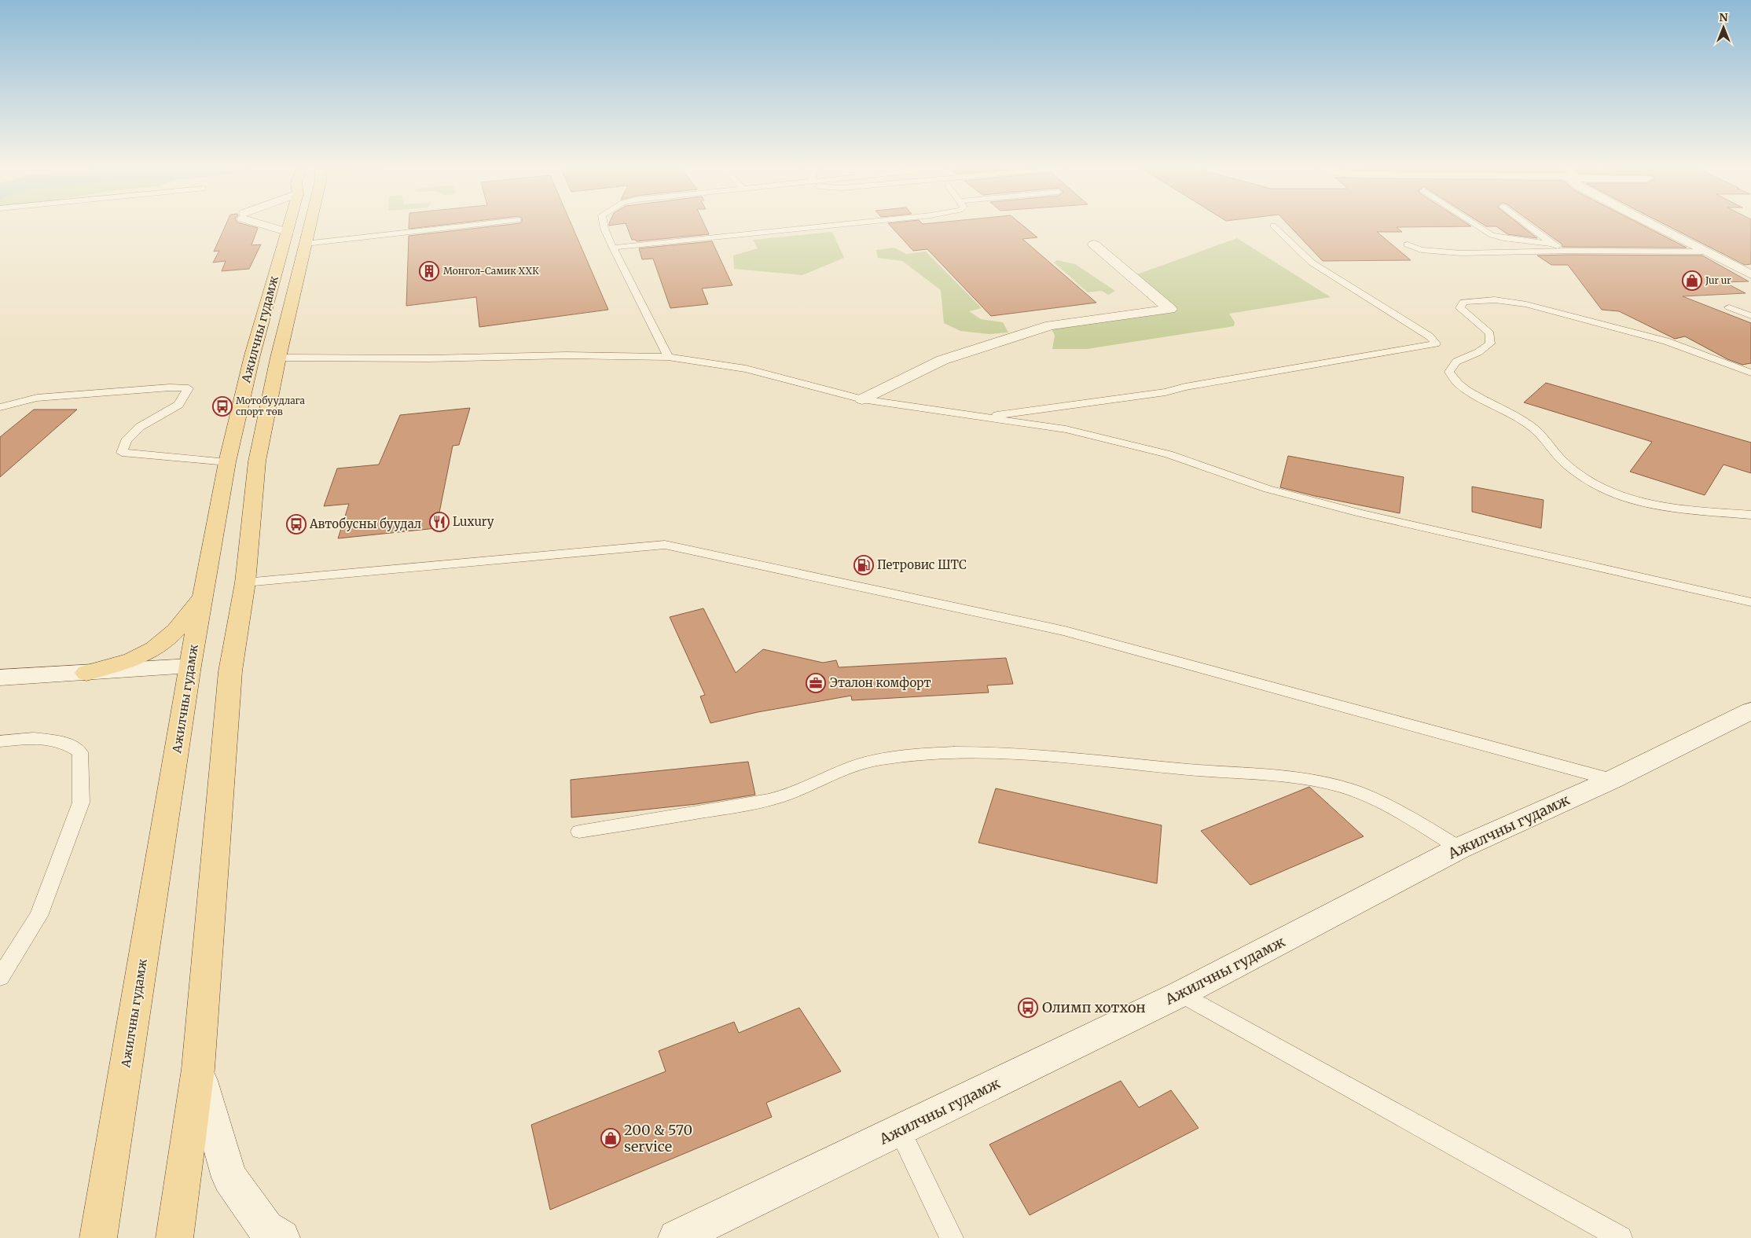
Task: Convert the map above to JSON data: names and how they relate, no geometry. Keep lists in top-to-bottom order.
{
  "streets": {
    "main road": ["Ажилчны гудамж"]
  },
  "places": {
    "building": ["Монгол-Самик ХХК"],
    "shop": ["Jur ur", "200 & 570 service"],
    "bus stop": ["Мотобуудлага спорт төв", "Автобусны буудал", "Олимп хотхон"],
    "restaurant": ["Luxury"],
    "fuel station": ["Петровис ШТС"],
    "office": ["Эталон комфорт"]
  },
  "north": "top"
}
